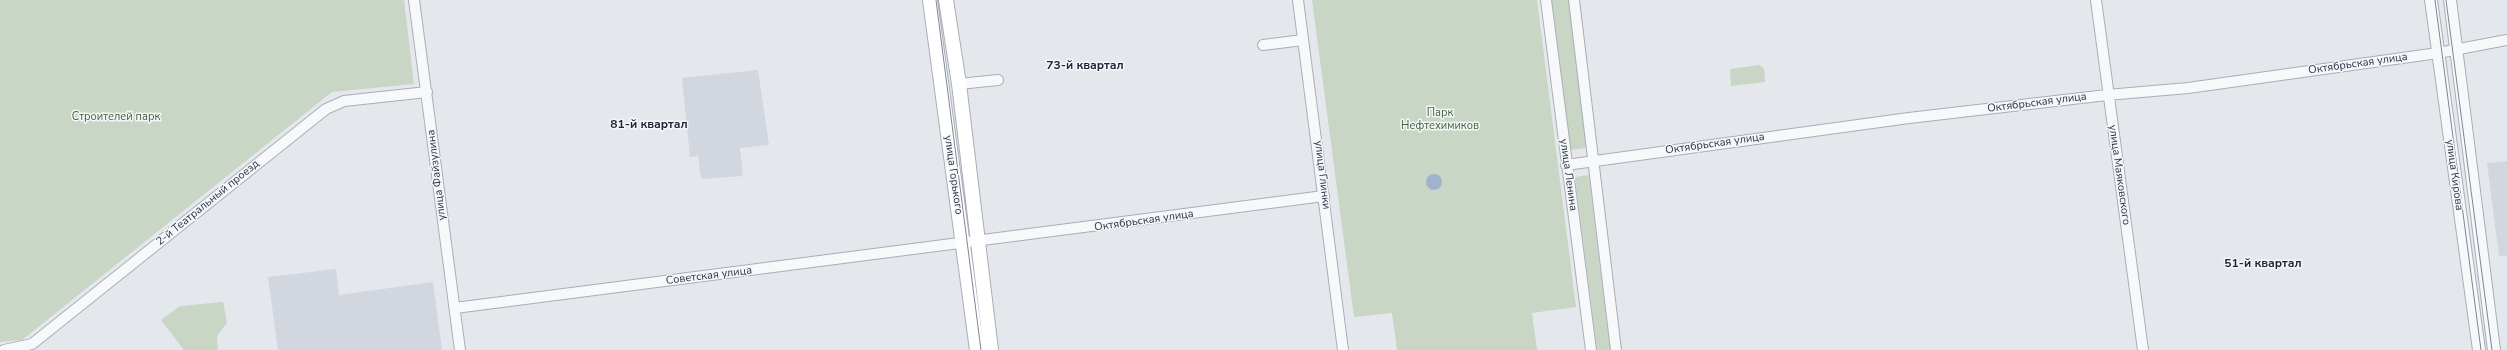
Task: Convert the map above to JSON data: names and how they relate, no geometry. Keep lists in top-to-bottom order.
{
  "streets": {
    "main road": ["улица Горького"],
    "street": [
      "Октябрьская улица",
      "улица Файзулина",
      "улица Глинки",
      "улица Ленина",
      "улица Маяковского",
      "улица Кирова",
      "2-й Театральный проезд",
      "Советская улица"
    ]
  },
  "crossings": [
    ["Октябрьская улица", "улица Горького"],
    ["Октябрьская улица", "улица Глинки"],
    ["Октябрьская улица", "улица Ленина"],
    ["Октябрьская улица", "улица Маяковского"],
    ["Октябрьская улица", "улица Кирова"],
    ["Октябрьская улица", "Советская улица"],
    ["улица Файзулина", "2-й Театральный проезд"],
    ["улица Файзулина", "Советская улица"],
    ["улица Горького", "Советская улица"]
  ],
  "districts": ["73-й квартал", "81-й квартал", "51-й квартал"],
  "parks": ["Парк Нефтехимиков", "Строителей парк"]
}
